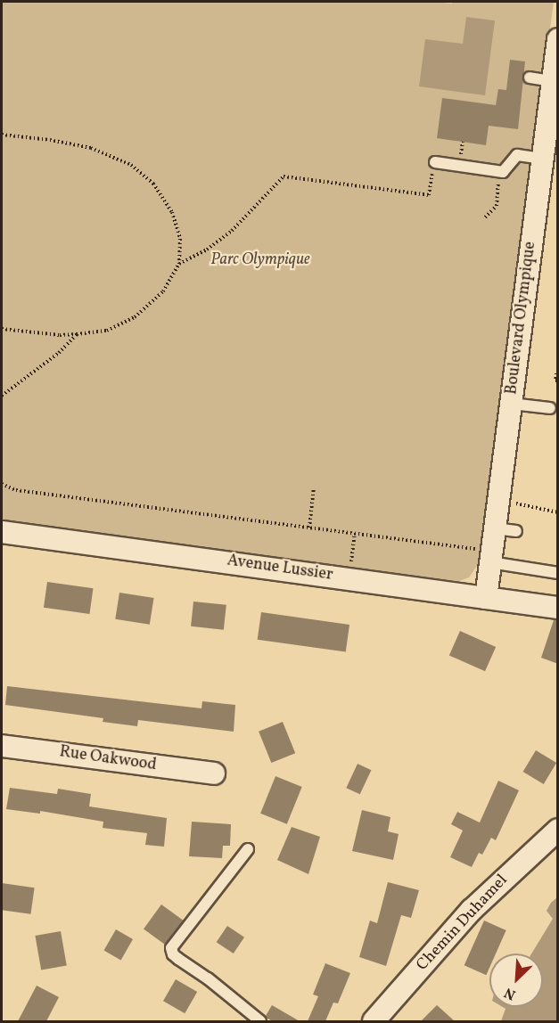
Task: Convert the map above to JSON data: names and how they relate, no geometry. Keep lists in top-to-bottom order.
{
  "streets": {
    "street": [
      "Boulevard Olympique",
      "Avenue Lussier",
      "Rue Oakwood",
      "Chemin Duhamel"
    ]
  },
  "crossings": [
    ["Boulevard Olympique", "Avenue Lussier"]
  ],
  "parks": ["Parc Olympique"],
  "north": "bottom left"
}
